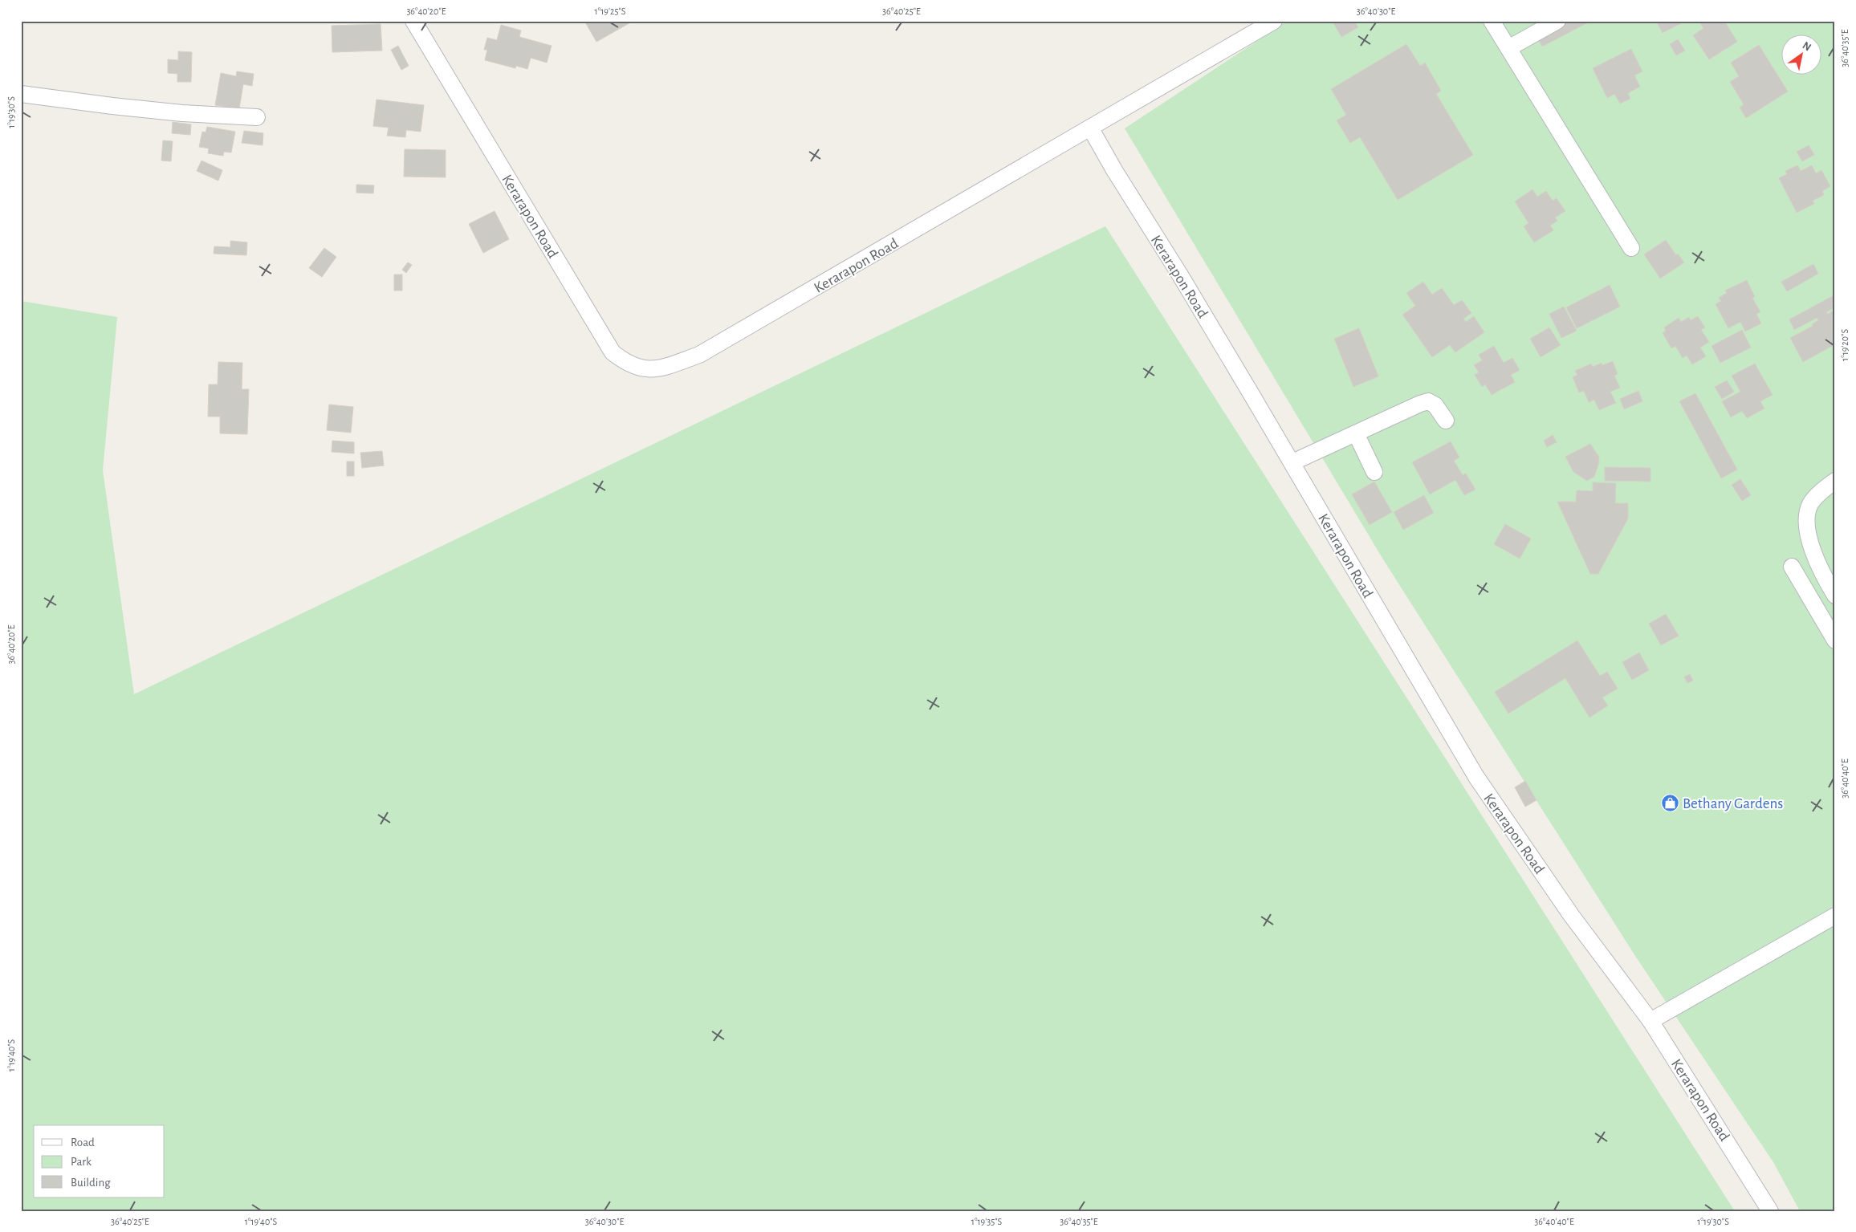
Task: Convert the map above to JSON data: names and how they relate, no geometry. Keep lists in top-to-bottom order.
{
  "streets": {
    "street": ["Kerarapon Road"]
  },
  "places": {
    "shop": ["Bethany Gardens"]
  },
  "legend": ["Road", "Park", "Building"],
  "north": "top right",
  "coordinates": [
    "36°40'20\"E",
    "1°19'25\"S",
    "36°40'25\"E",
    "36°40'30\"E",
    "36°40'35\"E",
    "1°19'30\"S",
    "1°19'20\"S",
    "36°40'40\"E",
    "1°19'40\"S",
    "1°19'35\"S"
  ]
}
